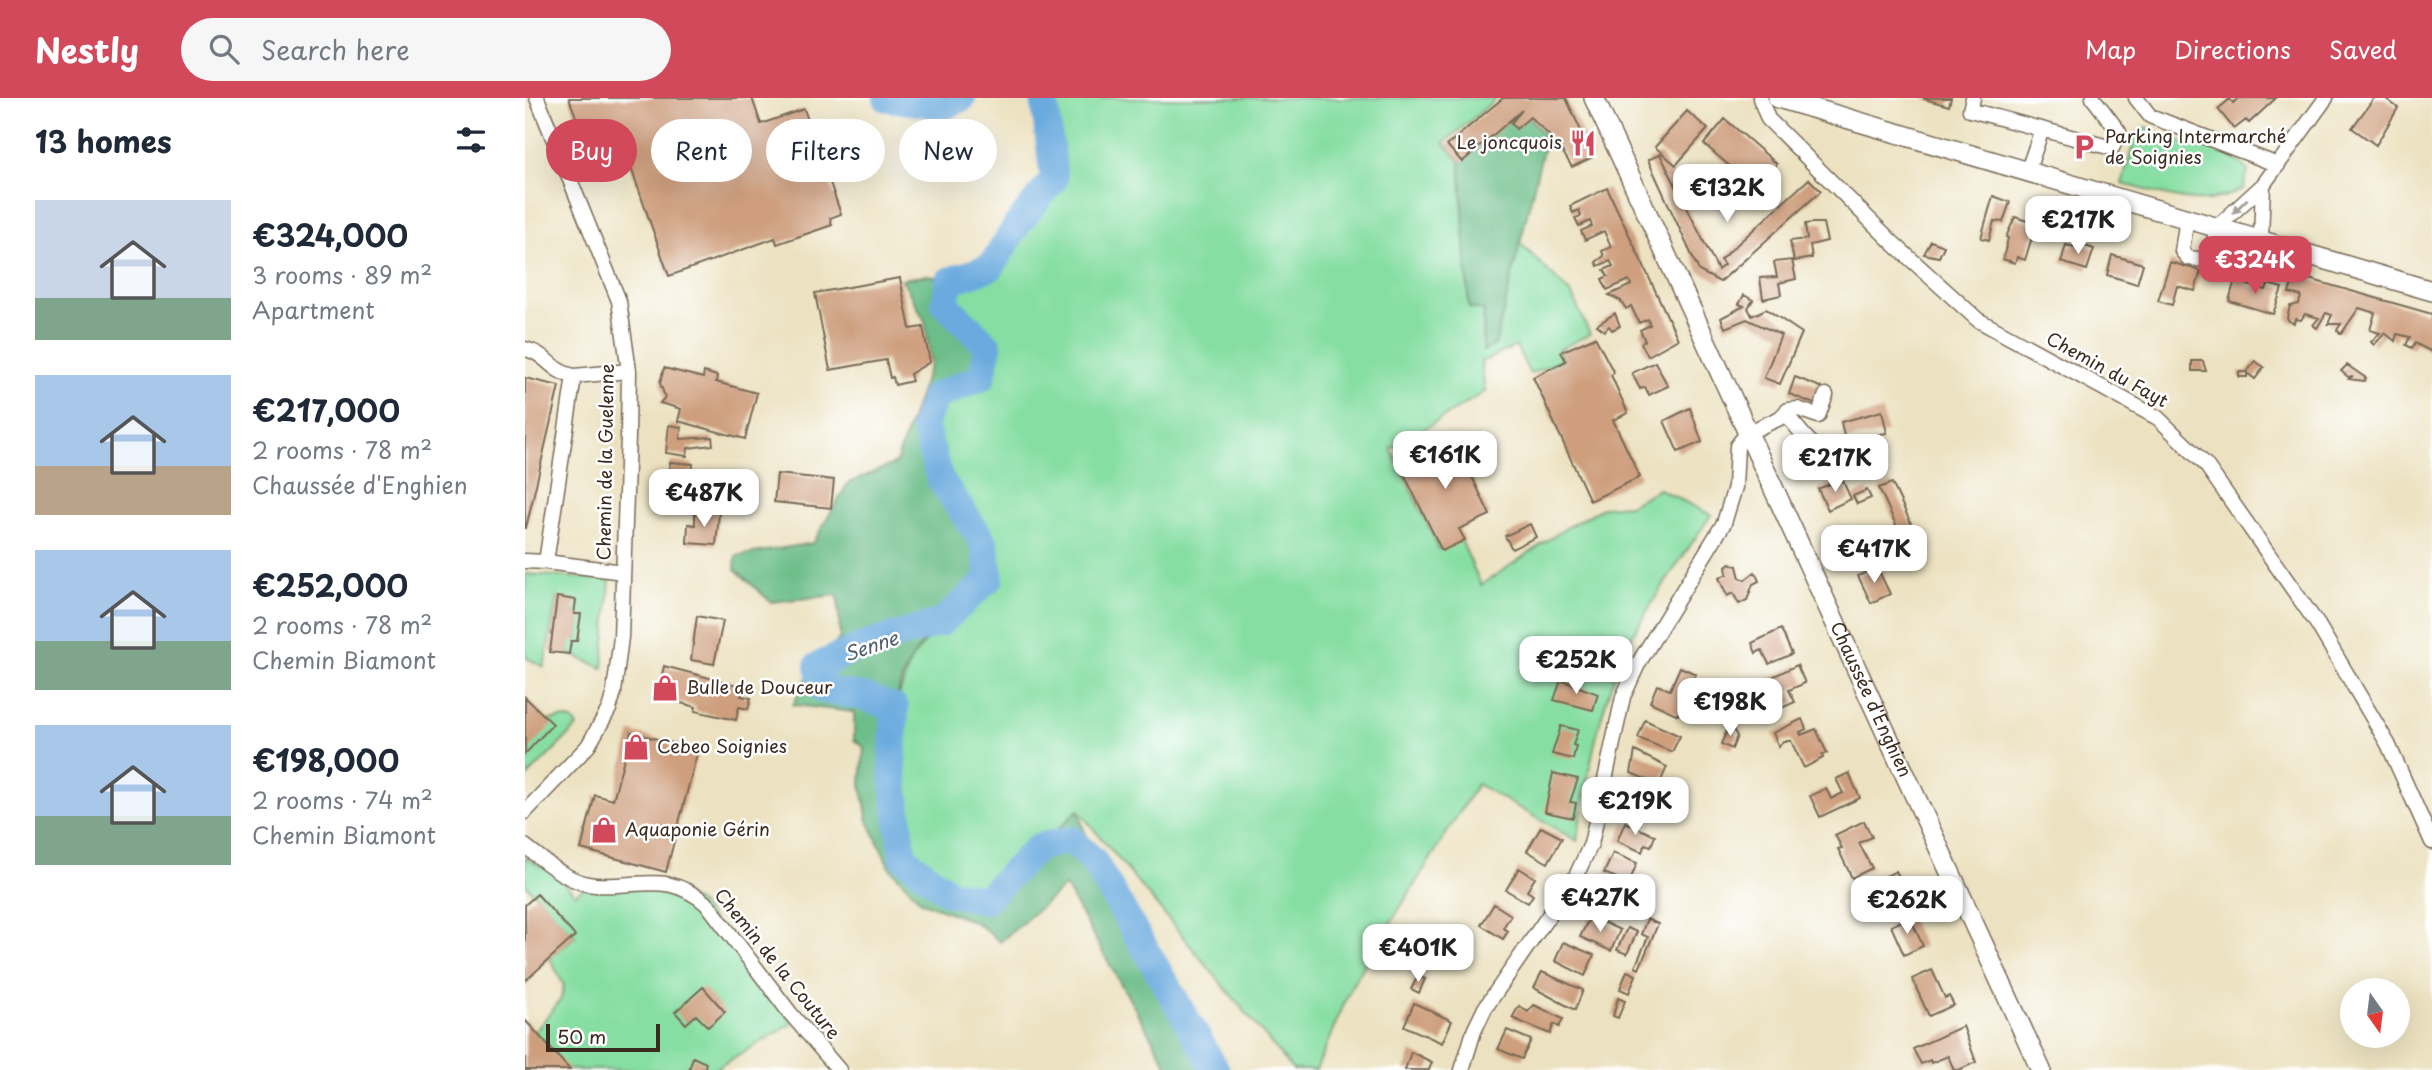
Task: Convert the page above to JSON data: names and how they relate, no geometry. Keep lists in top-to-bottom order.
{
  "streets": {
    "main road": ["Chaussée d'Enghien"],
    "street": ["Chemin du Fayt", "Chemin de la Guelenne", "Chemin de la Couture"]
  },
  "water": ["Senne"],
  "places": {
    "restaurant": ["Le joncquois"],
    "parking": ["Parking Intermarché de Soignies"],
    "shop": ["Bulle de Douceur", "Cebeo Soignies", "Aquaponie Gérin"]
  },
  "scale_bar": "50 m",
  "north": "bottom",
  "page": {
    "header": "Nestly",
    "search": "Search here",
    "nav": ["Map", "Directions", "Saved"],
    "heading": "13 homes",
    "chip": [
      "Buy",
      "Rent",
      "Filters",
      "New"
    ],
    "price": [
      "€132K",
      "€217K",
      "€324K",
      "€161K",
      "€217K",
      "€487K",
      "€417K",
      "€252K",
      "€198K",
      "€219K",
      "€427K",
      "€262K",
      "€401K"
    ],
    "list": [
      {
        "name": "€324,000",
        "note": "3 rooms · 89 m² · Apartment"
      },
      {
        "name": "€217,000",
        "note": "2 rooms · 78 m² · Chaussée d'Enghien"
      },
      {
        "name": "€252,000",
        "note": "2 rooms · 78 m² · Chemin Biamont"
      },
      {
        "name": "€198,000",
        "note": "2 rooms · 74 m² · Chemin Biamont"
      }
    ],
    "scale": "50 m"
  }
}
